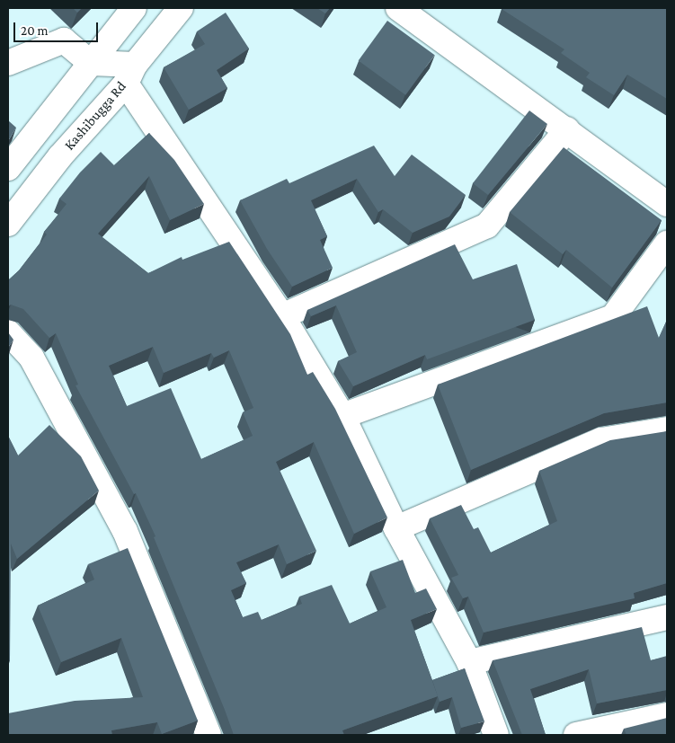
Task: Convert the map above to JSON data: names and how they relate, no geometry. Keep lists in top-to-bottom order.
{
  "streets": {
    "street": ["Kashibugga Rd"]
  },
  "scale_bar": "20 m"
}
